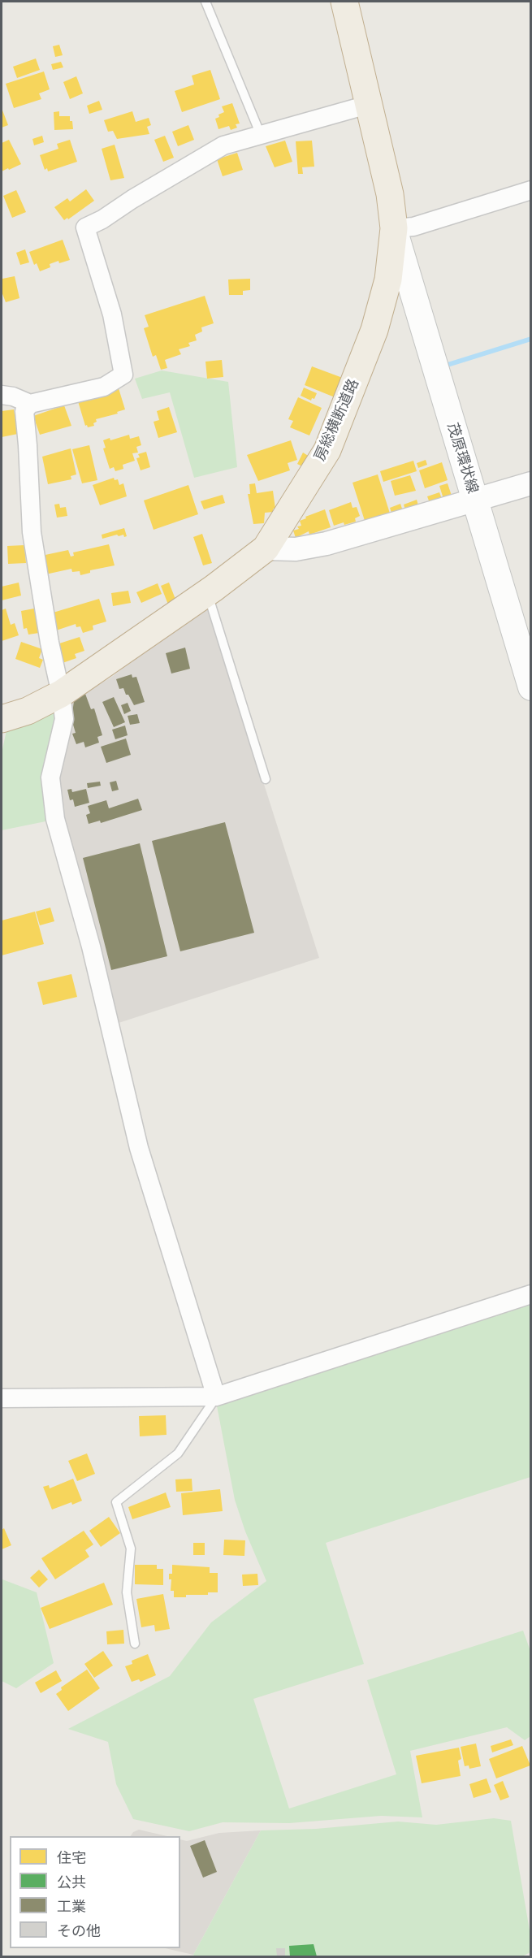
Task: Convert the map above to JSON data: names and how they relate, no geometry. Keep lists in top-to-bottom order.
{
  "streets": {
    "highway": ["房総横断道路"],
    "main road": ["茂原環状線"]
  },
  "crossings": [
    ["房総横断道路", "茂原環状線"]
  ],
  "legend": [
    "住宅",
    "公共",
    "工業",
    "その他"
  ]
}
